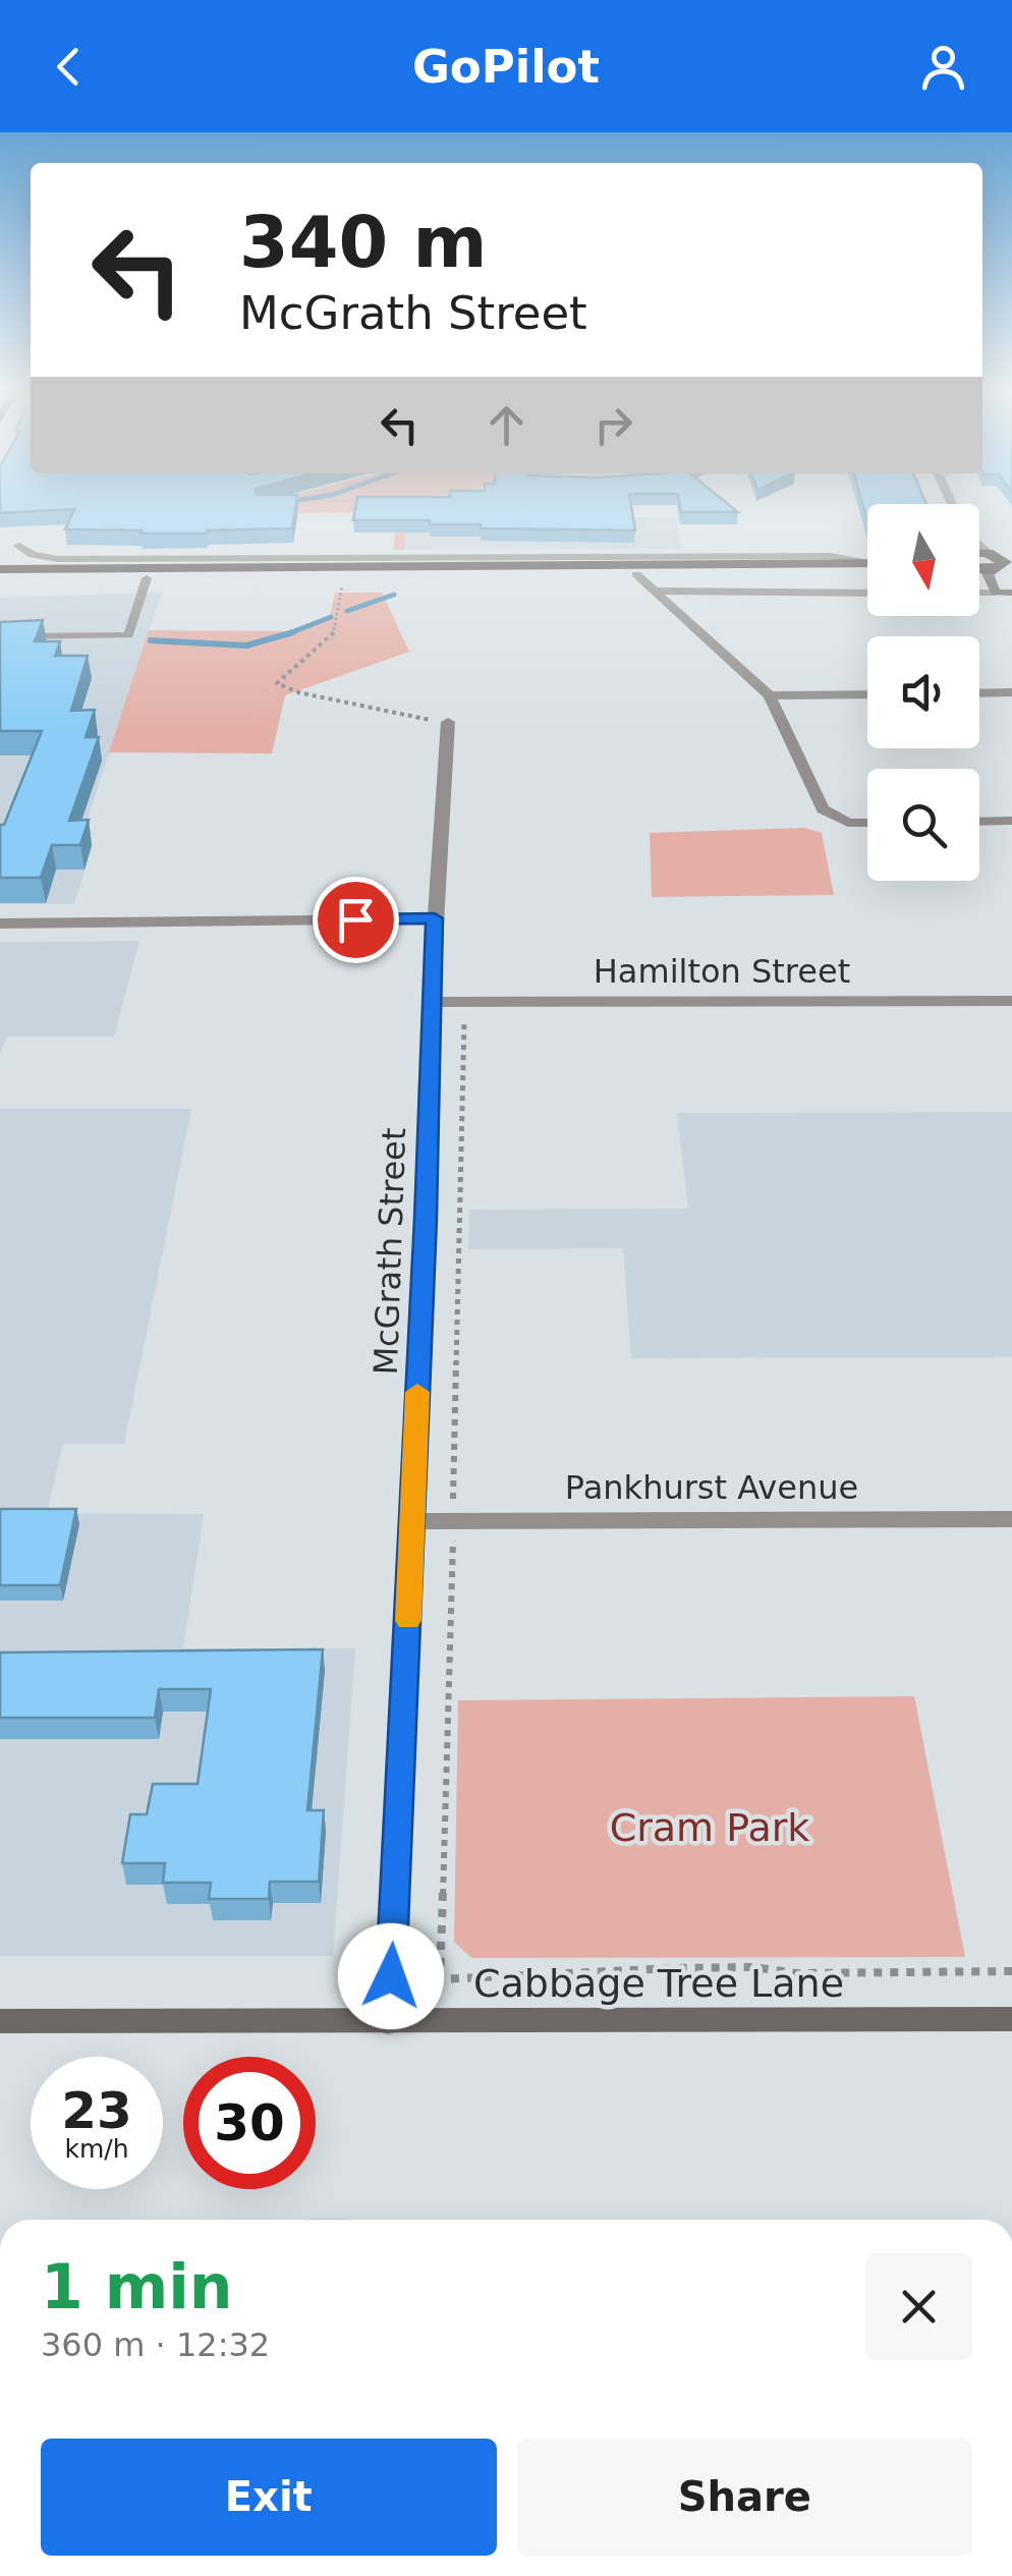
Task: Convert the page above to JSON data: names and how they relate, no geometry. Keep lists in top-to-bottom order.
{
  "streets": {
    "main road": ["Cabbage Tree Lane"],
    "street": ["Hamilton Street", "McGrath Street", "Pankhurst Avenue"]
  },
  "crossings": [
    ["Hamilton Street", "McGrath Street"],
    ["McGrath Street", "Pankhurst Avenue"],
    ["McGrath Street", "Cabbage Tree Lane"]
  ],
  "parks": ["Cram Park"],
  "north": "bottom",
  "page": {
    "header": "GoPilot",
    "turn": ["340 m", "McGrath Street"],
    "speed": "23 km/h",
    "limit": "30",
    "heading": ["1 min", "360 m · 12:32"],
    "buttons": ["Exit", "Share"]
  }
}
